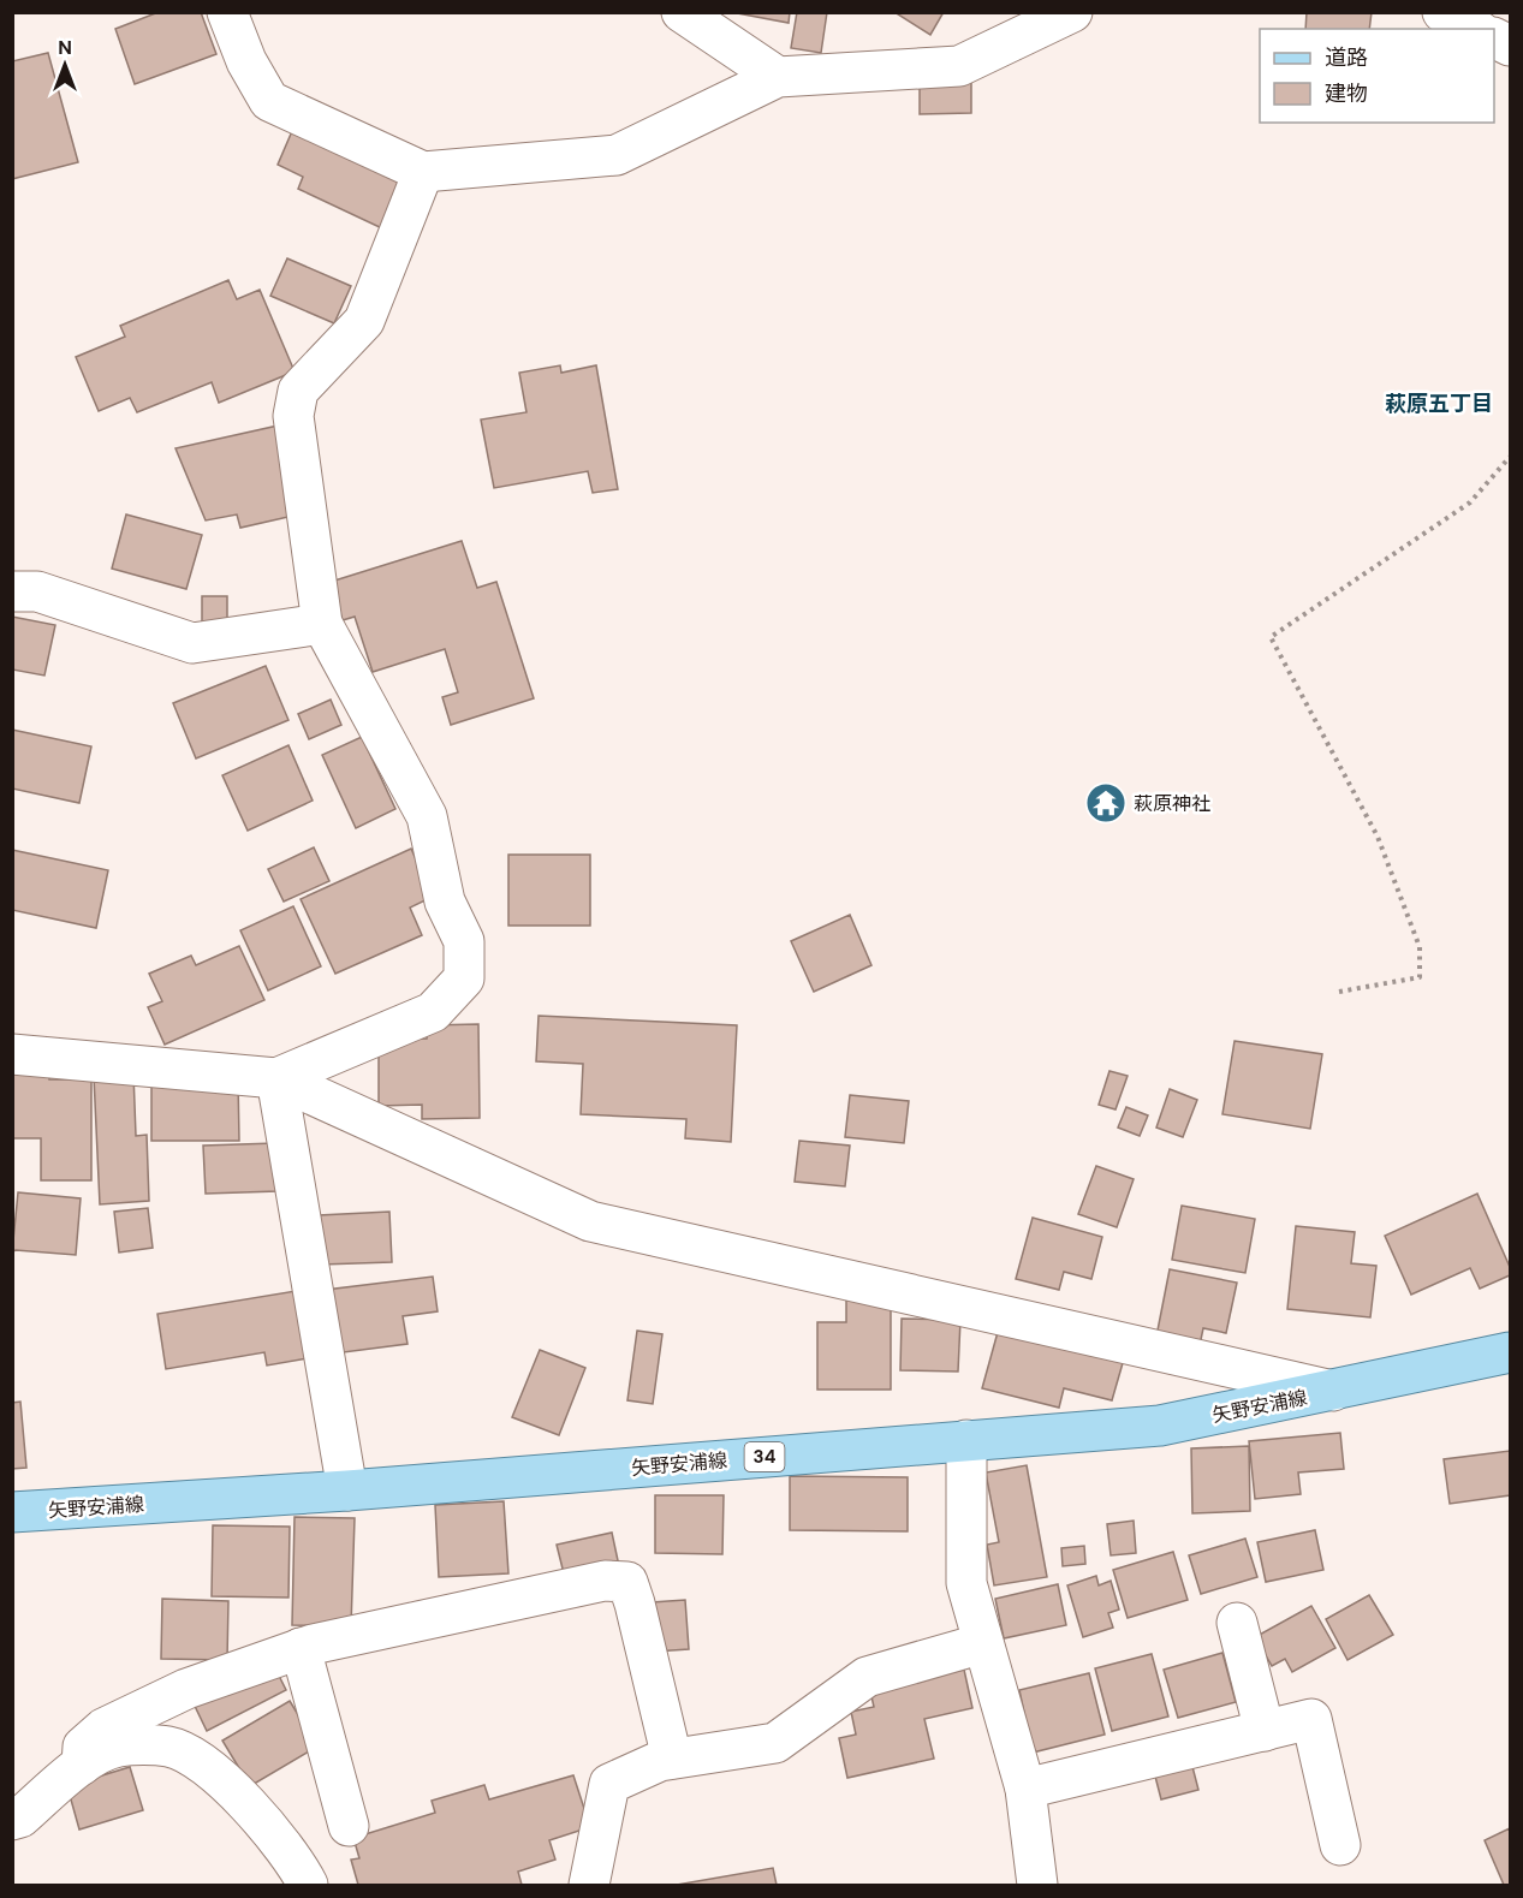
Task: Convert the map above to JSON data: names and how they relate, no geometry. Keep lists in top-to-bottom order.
{
  "streets": {
    "main road": ["矢野安浦線", "34"]
  },
  "districts": ["萩原五丁目"],
  "places": {
    "temple": ["萩原神社"]
  },
  "legend": ["道路", "建物"],
  "north": "top"
}
